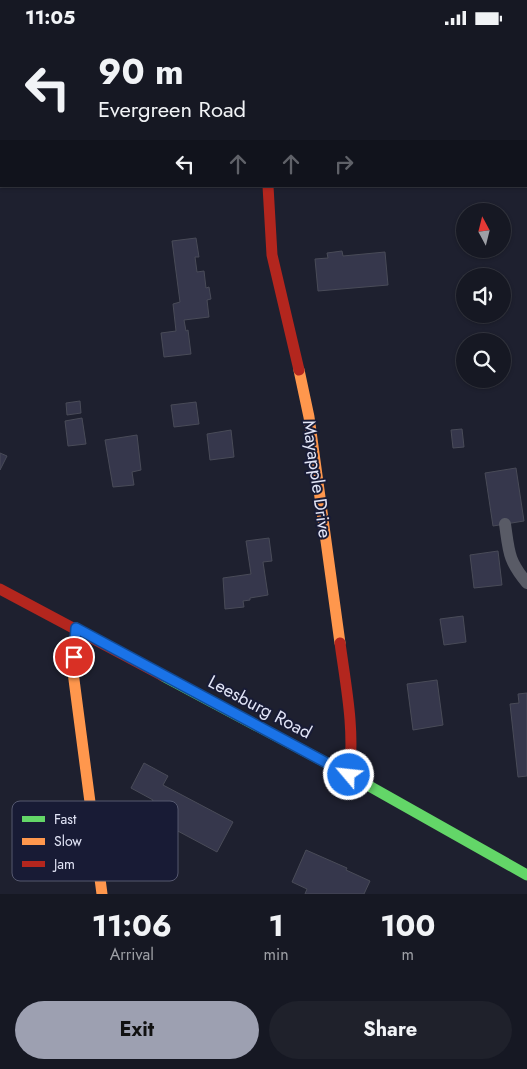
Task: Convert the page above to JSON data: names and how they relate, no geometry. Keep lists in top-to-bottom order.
{
  "streets": {
    "street": ["Mayapple Drive", "Leesburg Road"]
  },
  "crossings": [
    ["Mayapple Drive", "Leesburg Road"]
  ],
  "legend": ["Fast", "Slow", "Jam"],
  "north": "top",
  "page": {
    "status": "11:05",
    "turn": ["90 m", "Evergreen Road"],
    "eta": [
      "11:06",
      "Arrival",
      "1",
      "min",
      "100",
      "m"
    ],
    "buttons": ["Exit", "Share"]
  }
}
